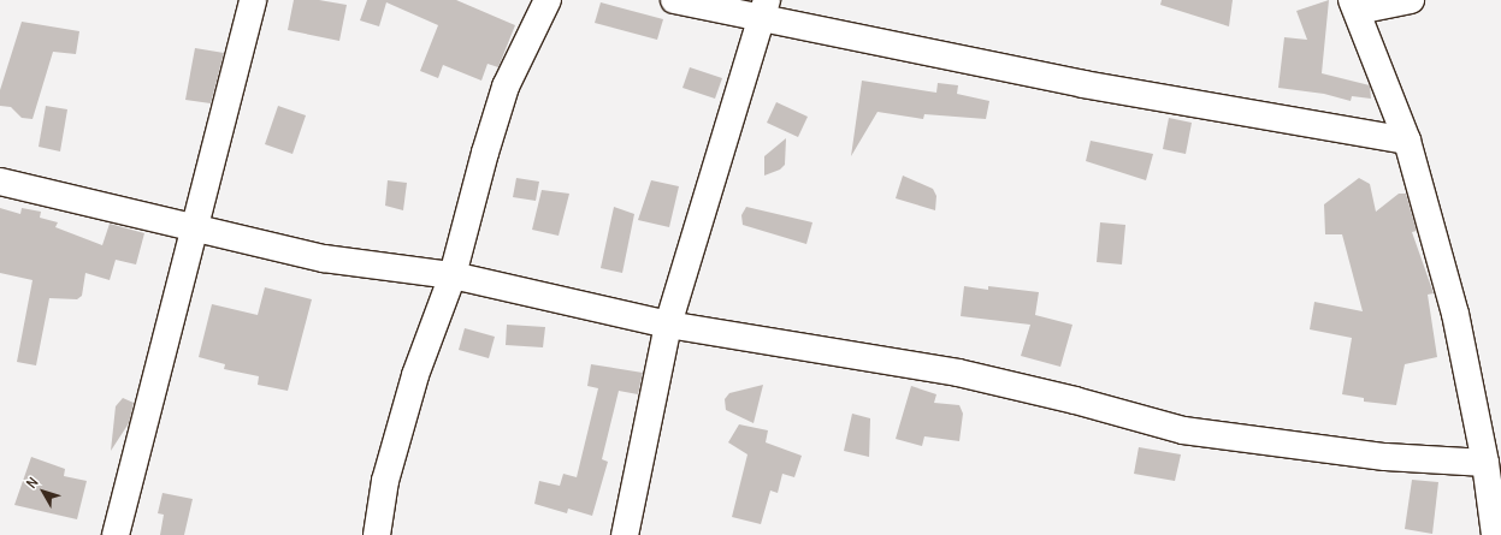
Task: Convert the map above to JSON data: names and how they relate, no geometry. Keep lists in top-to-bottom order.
{
  "north": "top left"
}
